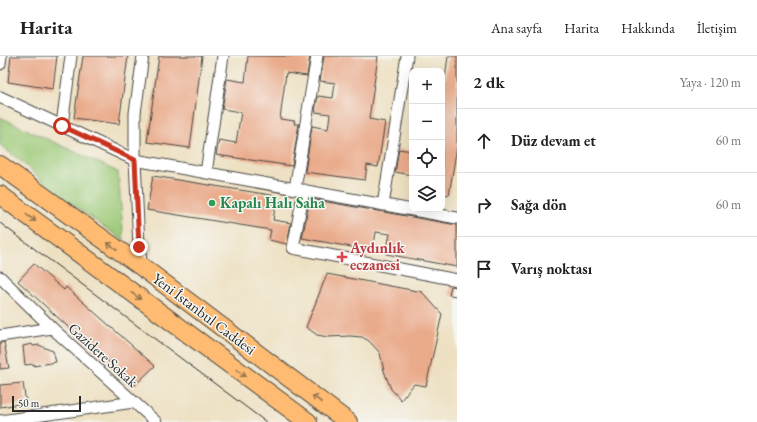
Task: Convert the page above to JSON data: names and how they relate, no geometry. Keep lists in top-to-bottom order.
{
  "streets": {
    "highway": ["Yeni İstanbul Caddesi"],
    "street": ["Gazidere Sokak"]
  },
  "places": {
    "other": ["Kapalı Halı Saha"],
    "health": ["Aydınlık eczanesi"]
  },
  "scale_bar": "50 m",
  "page": {
    "header": "Harita",
    "nav": [
      "Ana sayfa",
      "Harita",
      "Hakkında",
      "İletişim"
    ],
    "heading": ["2 dk", "Yaya · 120 m"],
    "map_buttons": ["+", "−"],
    "list": [
      ["Düz devam et", "60 m"],
      ["Sağa dön", "60 m"],
      "Varış noktası"
    ],
    "scale": "50 m"
  }
}
